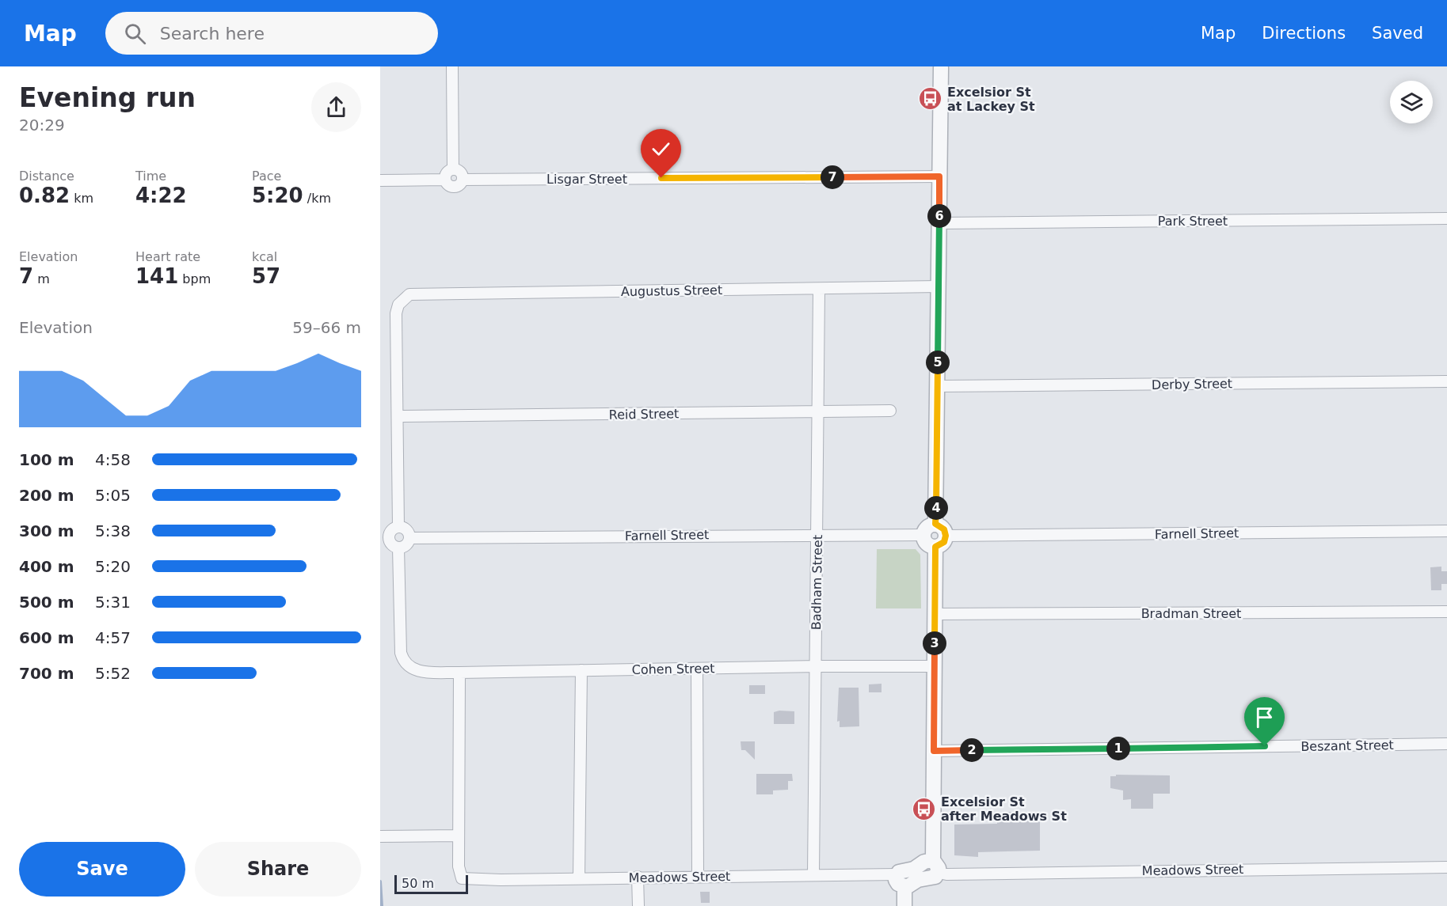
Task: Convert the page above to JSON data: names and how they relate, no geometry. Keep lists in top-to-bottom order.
{
  "streets": {
    "street": [
      "Lisgar Street",
      "Park Street",
      "Augustus Street",
      "Derby Street",
      "Reid Street",
      "Farnell Street",
      "Badham Street",
      "Bradman Street",
      "Cohen Street",
      "Beszant Street",
      "Meadows Street"
    ]
  },
  "crossings": [
    ["Augustus Street", "Reid Street"],
    ["Augustus Street", "Badham Street"],
    ["Reid Street", "Badham Street"],
    ["Farnell Street", "Badham Street"],
    ["Farnell Street", "Cohen Street"],
    ["Badham Street", "Cohen Street"],
    ["Badham Street", "Meadows Street"]
  ],
  "places": {
    "bus stop": ["Excelsior St at Lackey St", "Excelsior St after Meadows St"]
  },
  "scale_bar": "50 m",
  "page": {
    "header": "Map",
    "search": "Search here",
    "nav": ["Map", "Directions", "Saved"],
    "heading": ["Evening run", "20:29"],
    "stats": [
      ["Distance", "0.82 km"],
      ["Time", "4:22"],
      ["Pace", "5:20 /km"],
      ["Elevation", "7 m"],
      ["Heart rate", "141 bpm"],
      ["kcal", "57"]
    ],
    "pins": [
      "7",
      "6",
      "5",
      "4",
      "3",
      "1",
      "2"
    ],
    "chart": ["Elevation", "59–66 m"],
    "list": [
      {
        "name": "100 m",
        "note": "4:58"
      },
      {
        "name": "200 m",
        "note": "5:05"
      },
      {
        "name": "300 m",
        "note": "5:38"
      },
      {
        "name": "400 m",
        "note": "5:20"
      },
      {
        "name": "500 m",
        "note": "5:31"
      },
      {
        "name": "600 m",
        "note": "4:57"
      },
      {
        "name": "700 m",
        "note": "5:52"
      }
    ],
    "buttons": ["Save", "Share"],
    "scale": "50 m"
  }
}
